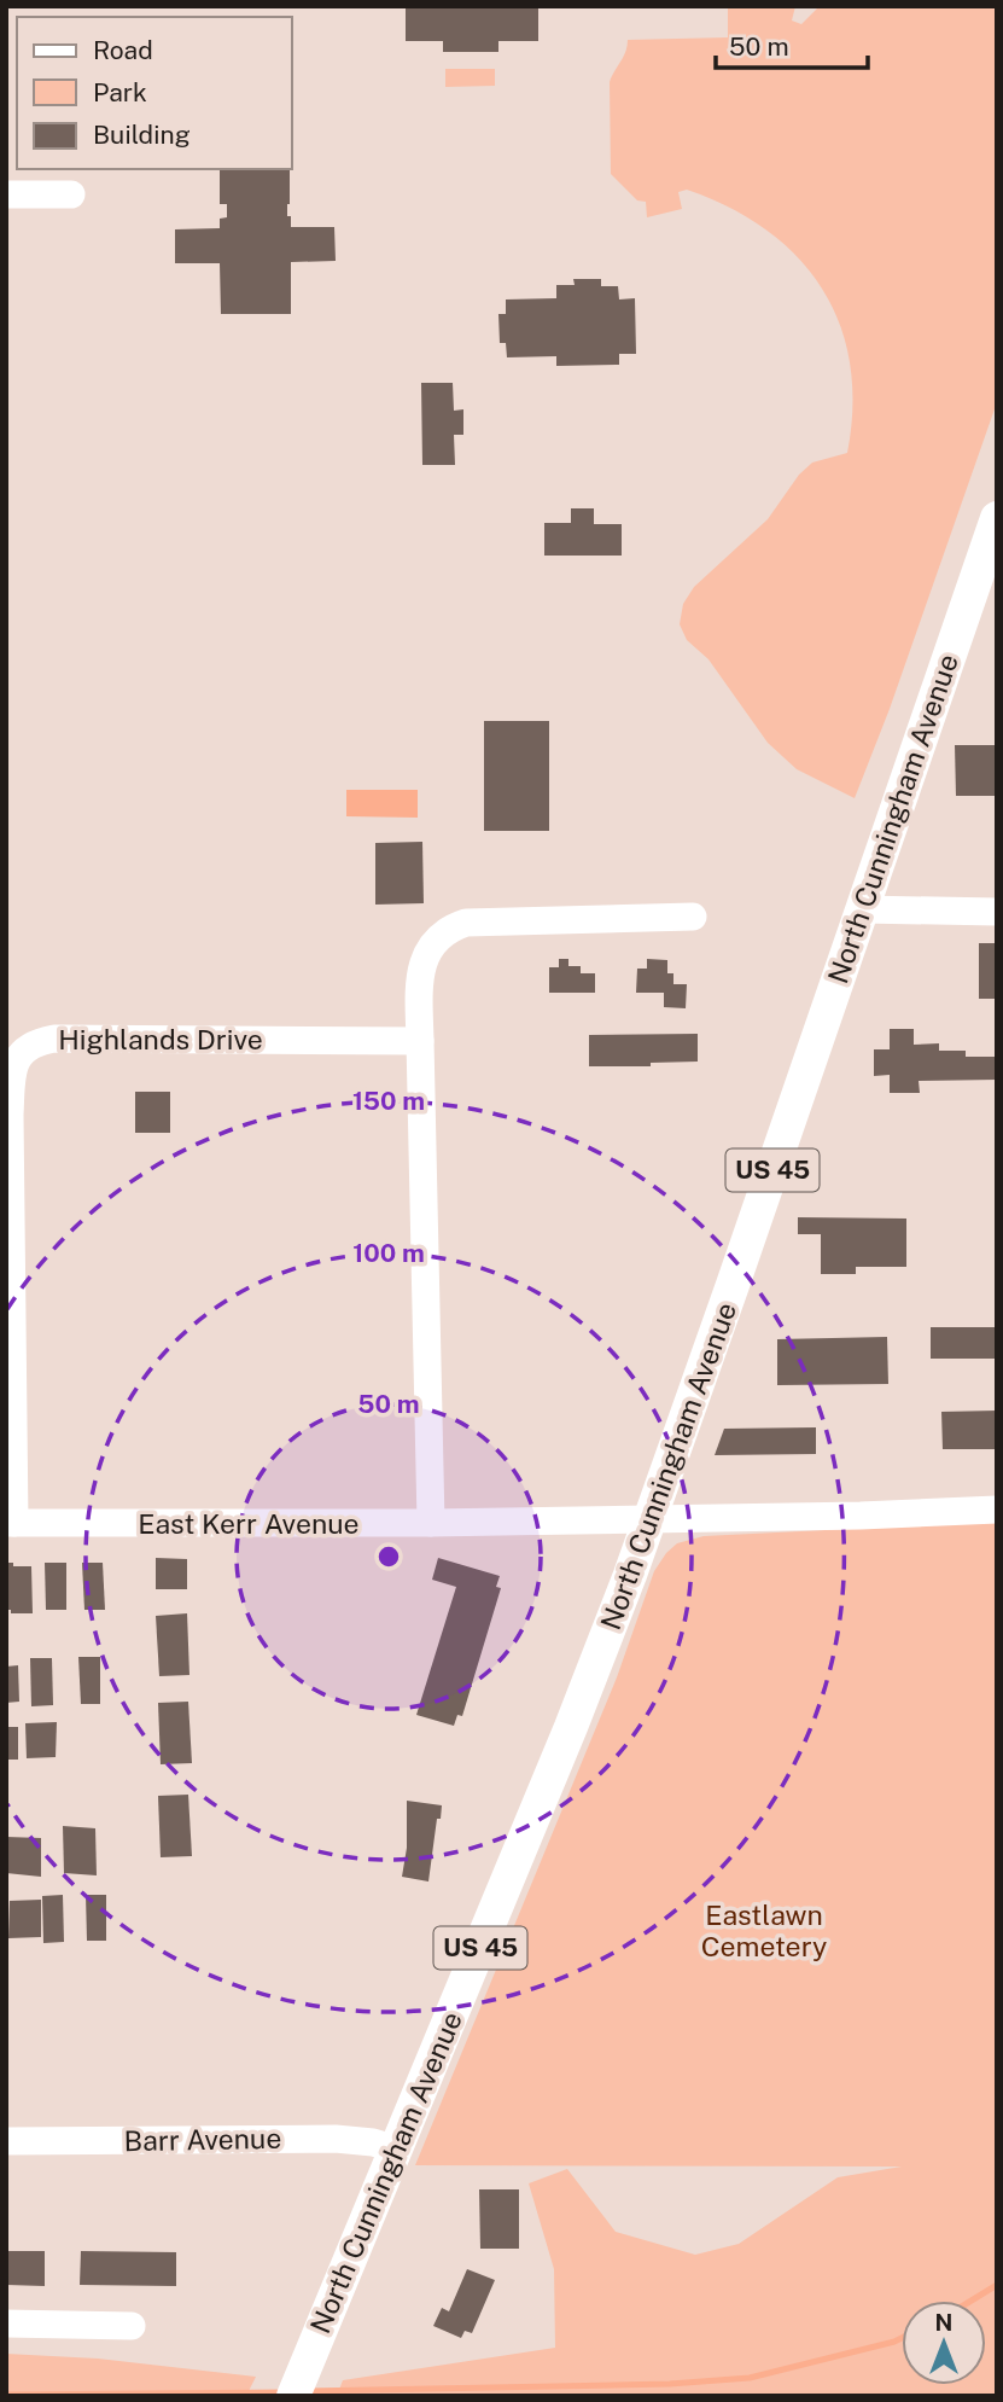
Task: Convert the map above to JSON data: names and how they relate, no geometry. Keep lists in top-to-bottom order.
{
  "streets": {
    "main road": ["North Cunningham Avenue", "US 45"],
    "street": ["Highlands Drive", "East Kerr Avenue", "Barr Avenue"]
  },
  "crossings": [
    ["North Cunningham Avenue", "East Kerr Avenue"],
    ["North Cunningham Avenue", "Barr Avenue"],
    ["Highlands Drive", "East Kerr Avenue"]
  ],
  "parks": ["Eastlawn Cemetery"],
  "legend": ["Road", "Park", "Building"],
  "scale_bar": "50 m",
  "north": "top",
  "rings": ["150 m", "100 m", "50 m"]
}
